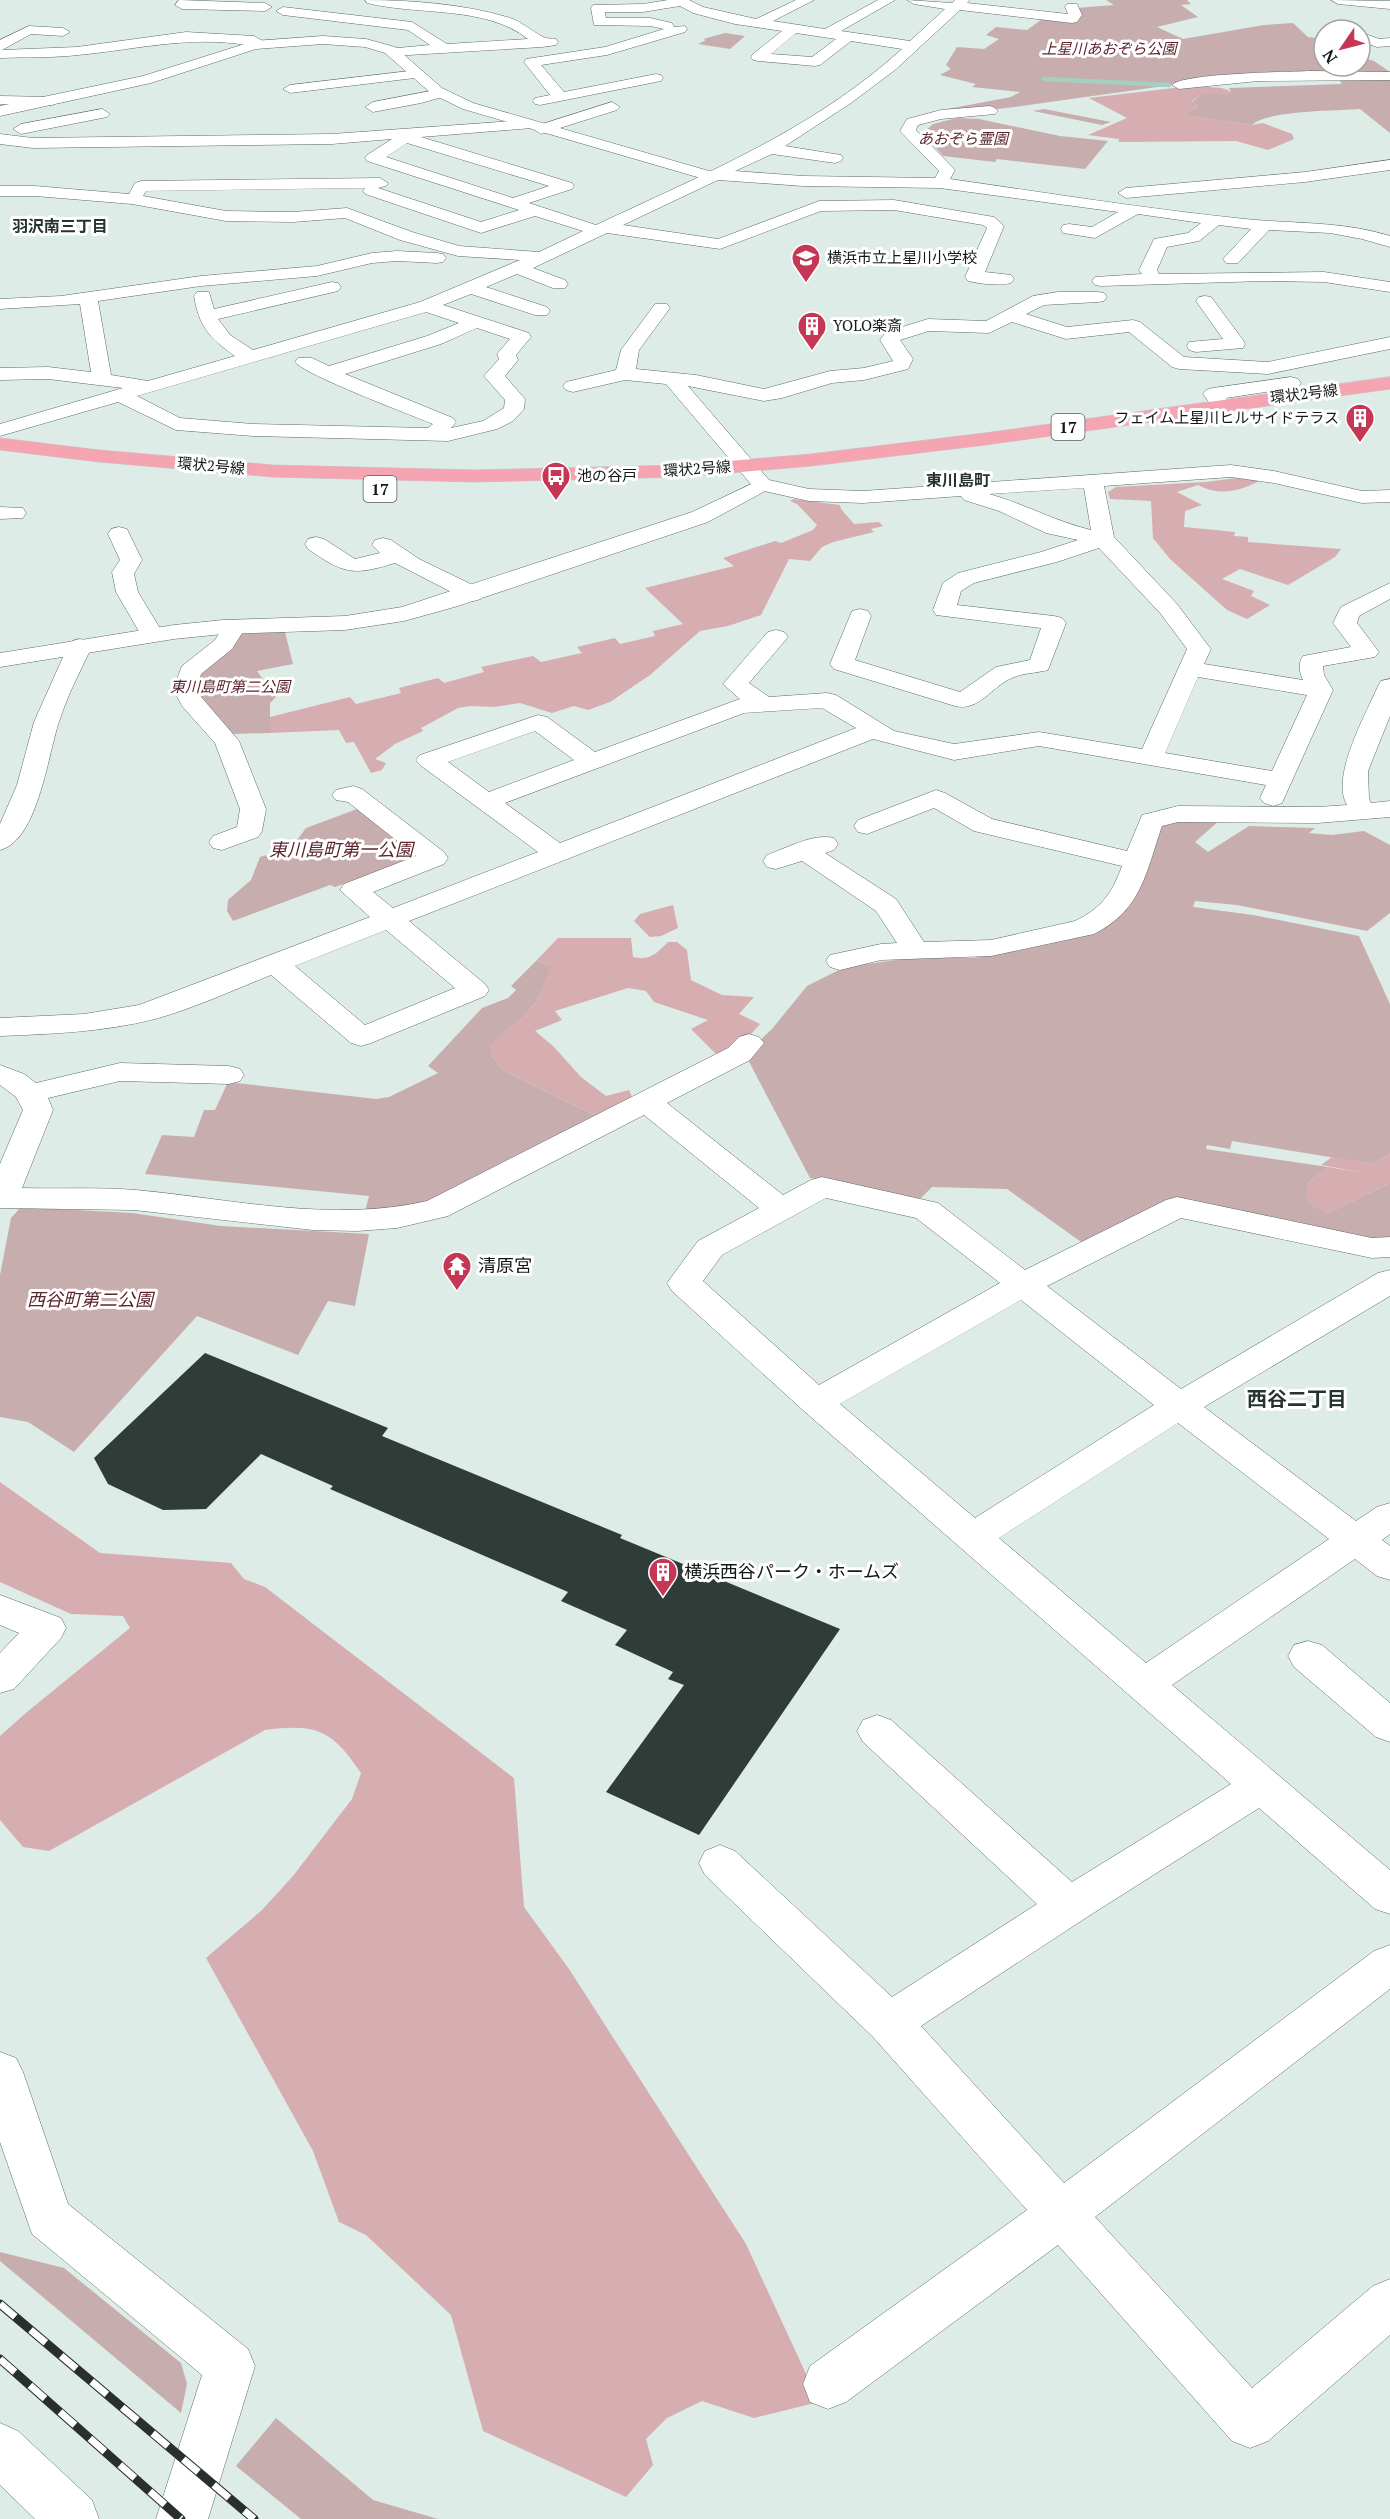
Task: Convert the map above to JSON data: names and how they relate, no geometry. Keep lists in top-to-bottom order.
{
  "streets": {
    "main road": ["環状2号線", "17"]
  },
  "districts": ["羽沢南三丁目", "東川島町", "西谷二丁目"],
  "parks": [
    "上星川あおぞら公園",
    "あおぞら霊園",
    "東川島町第二公園",
    "東川島町第一公園",
    "西谷町第二公園"
  ],
  "places": {
    "school or university": ["横浜市立上星川小学校"],
    "building": ["YOLO楽斎", "フェイム上星川ヒルサイドテラス", "横浜西谷パーク・ホームズ"],
    "bus stop": ["池の谷戸"],
    "temple": ["清原宮"]
  },
  "north": "bottom left"
}
